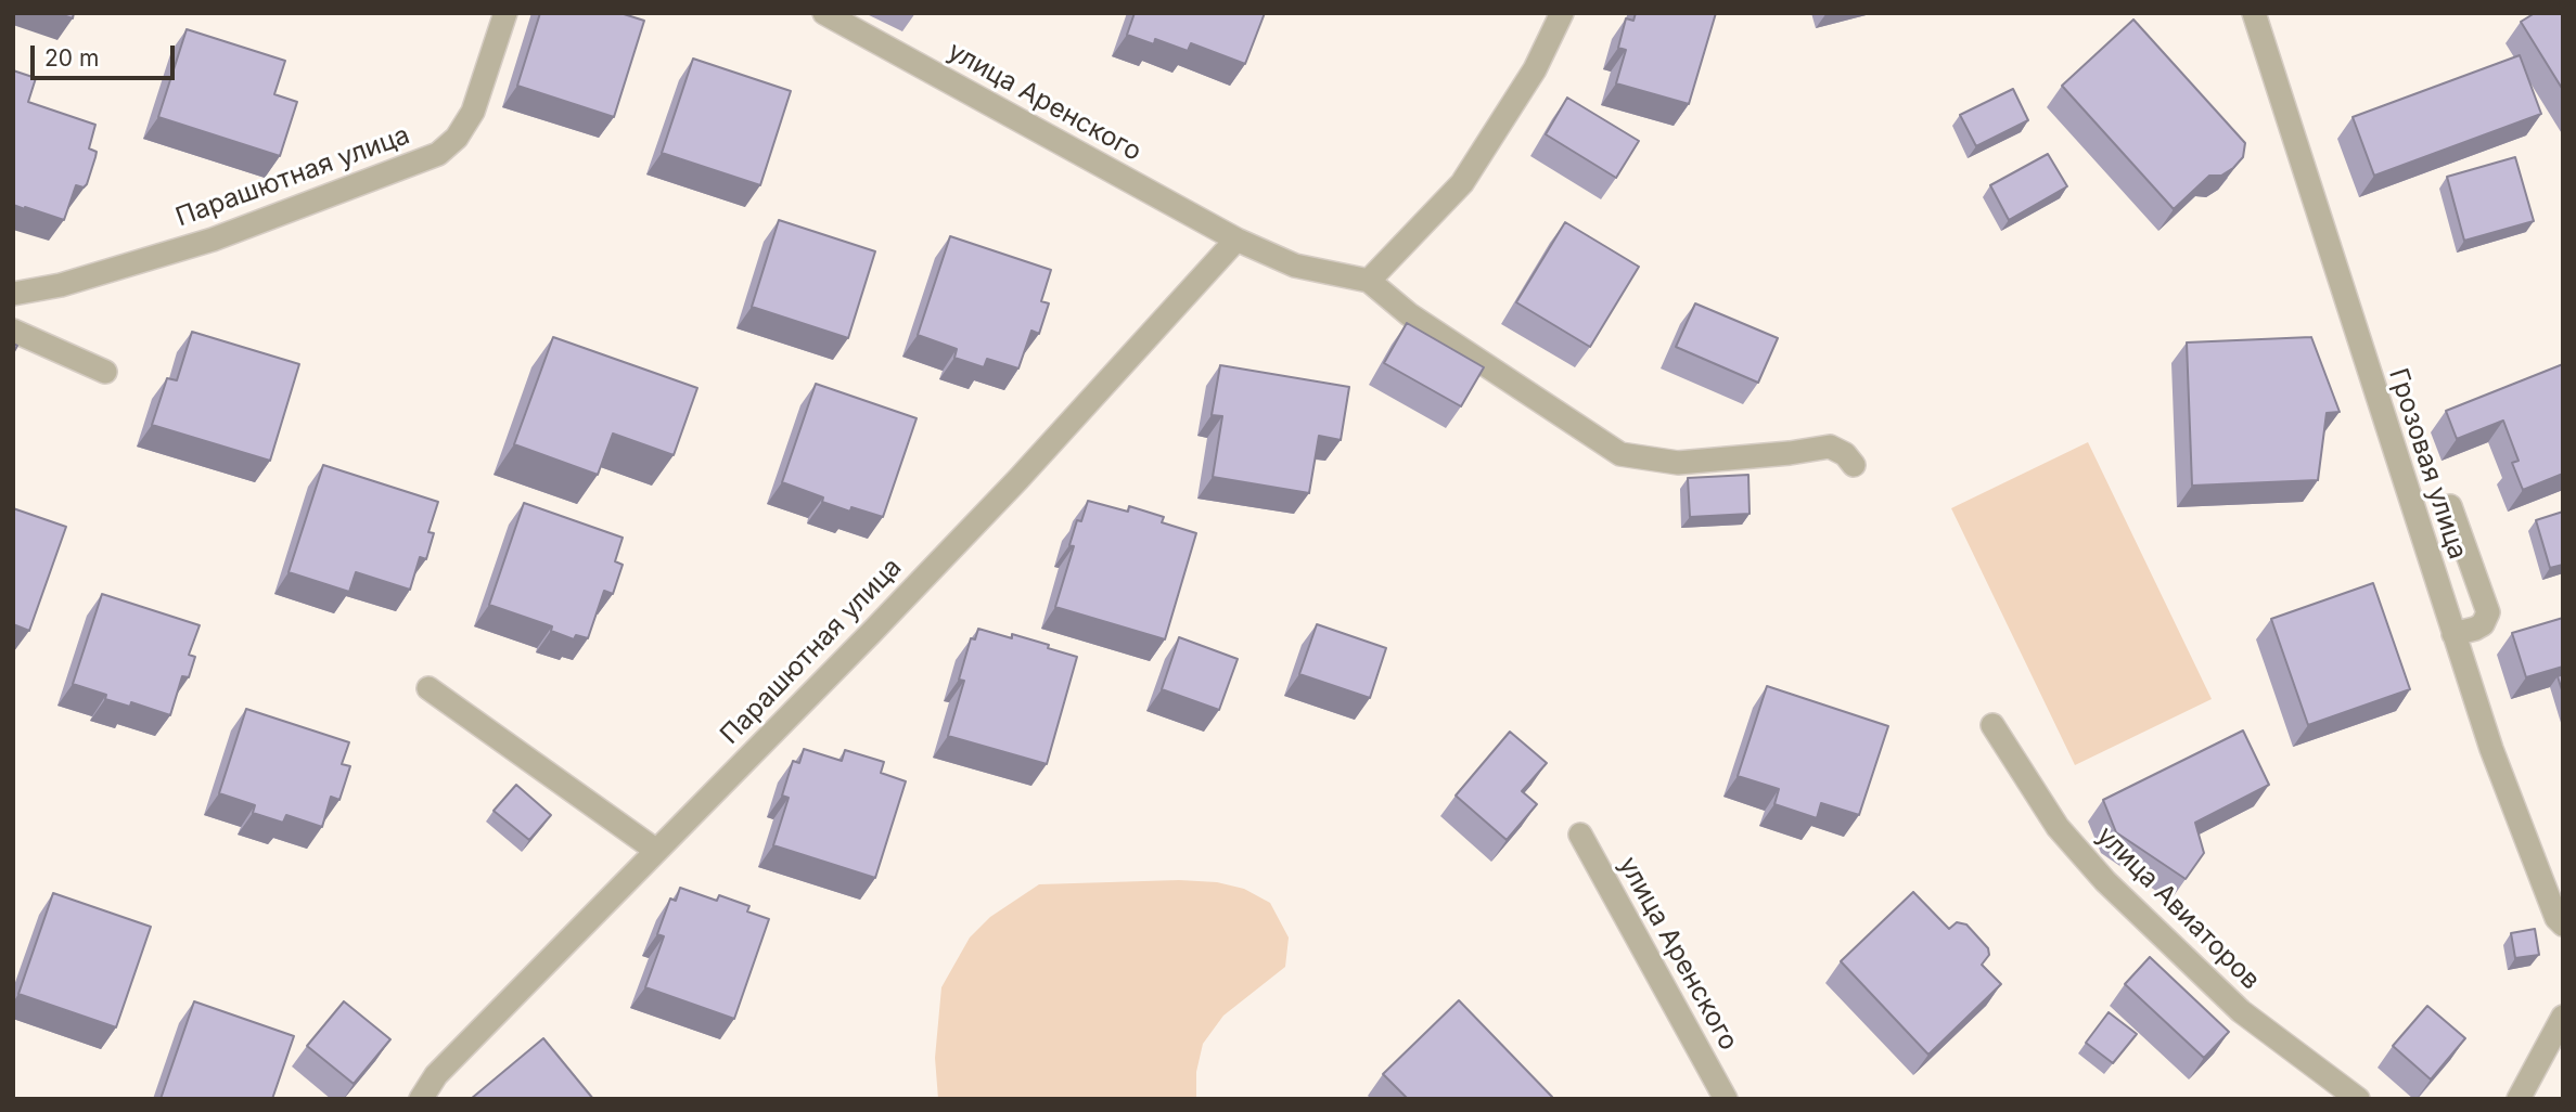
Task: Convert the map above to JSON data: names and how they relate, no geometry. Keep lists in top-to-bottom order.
{
  "streets": {
    "street": [
      "улица Аренского",
      "Парашютная улица",
      "Грозовая улица",
      "улица Авиаторов"
    ]
  },
  "crossings": [
    ["улица Аренского", "Парашютная улица"]
  ],
  "scale_bar": "20 m"
}
